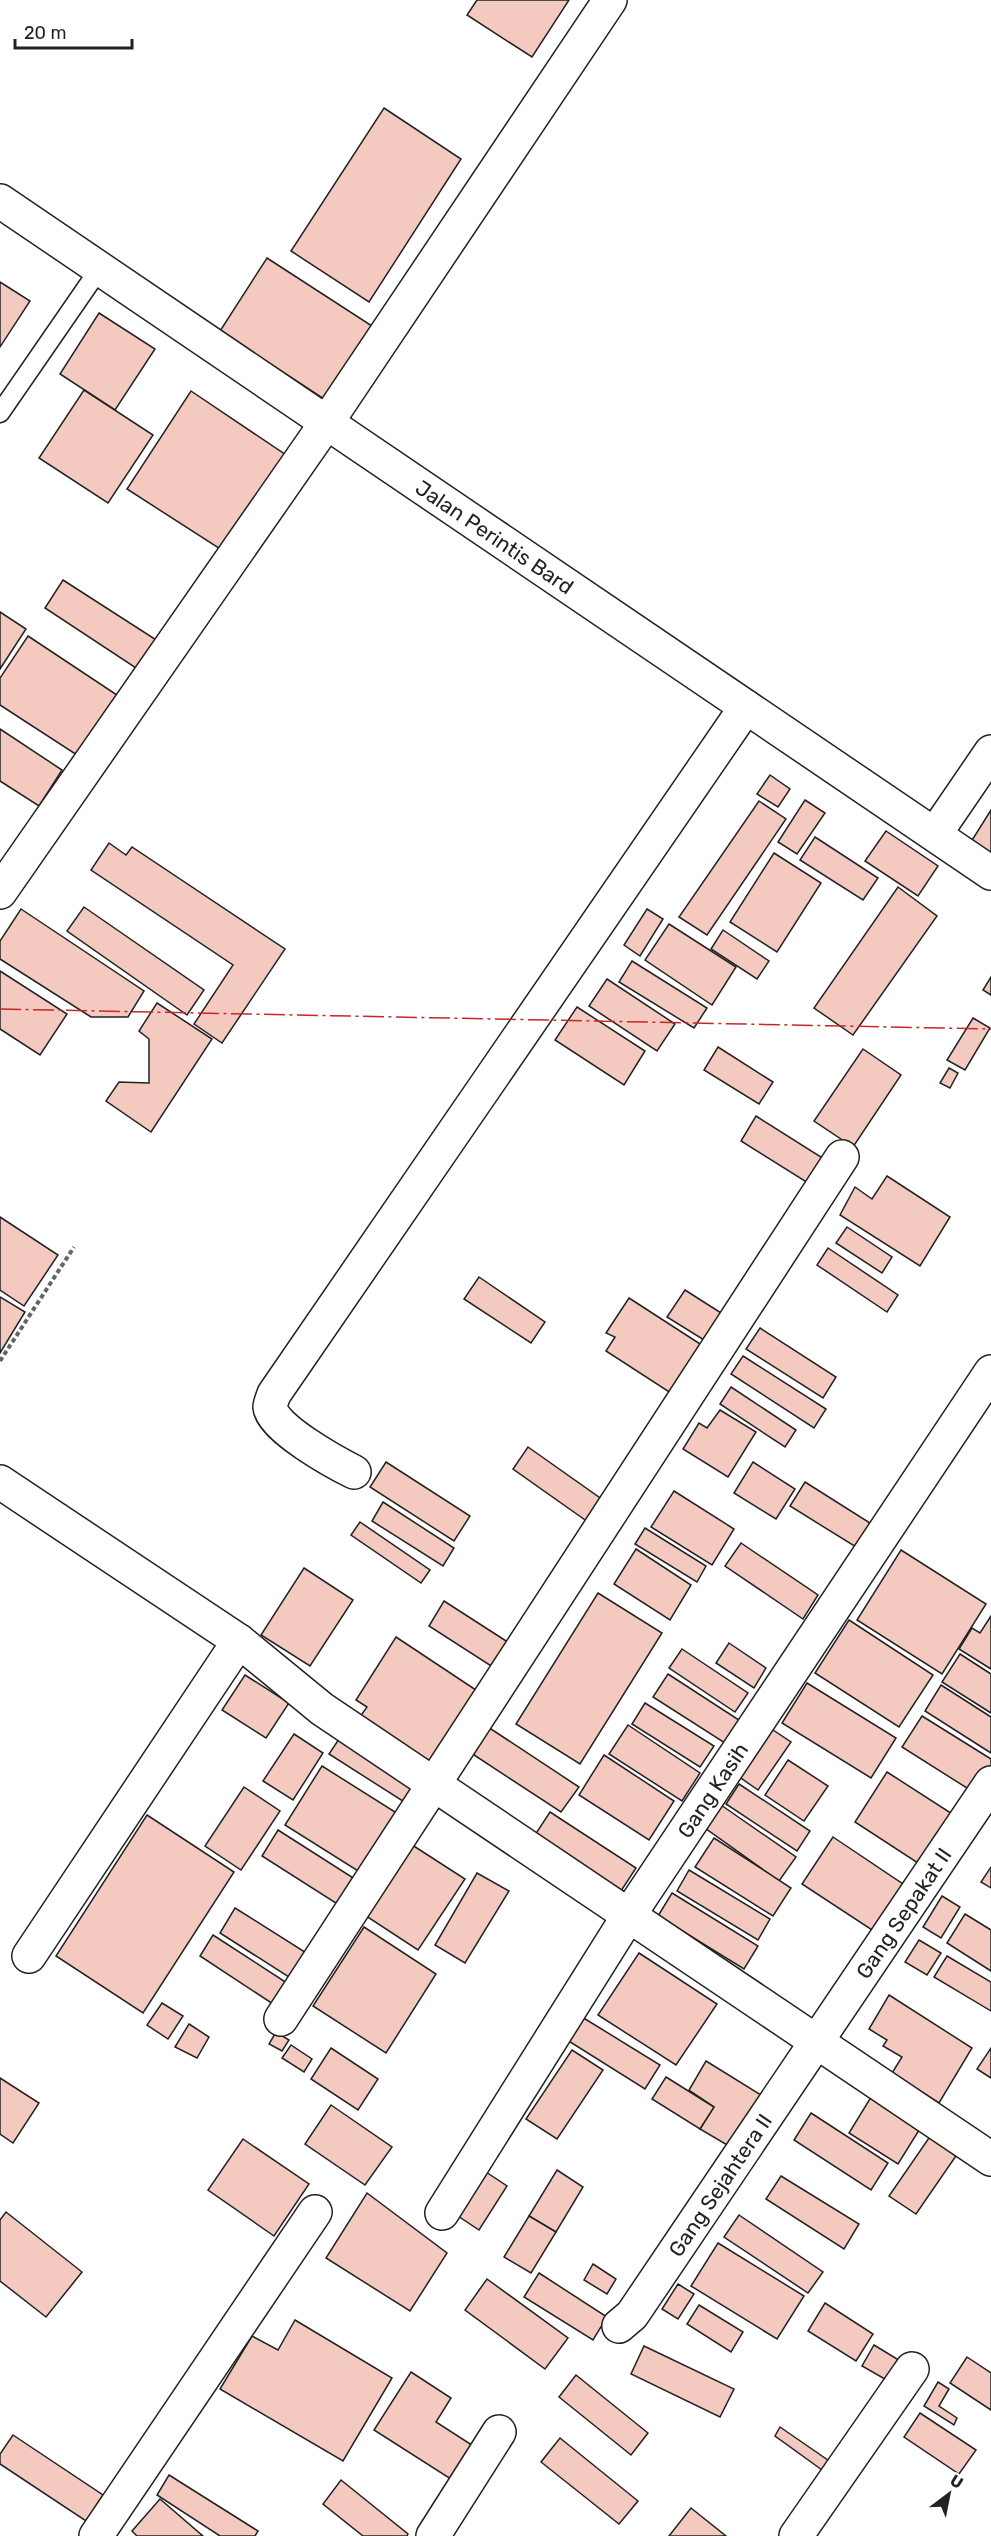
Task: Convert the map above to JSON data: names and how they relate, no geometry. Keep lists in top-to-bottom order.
{
  "streets": {
    "street": [
      "Jalan Perintis Bard",
      "Gang Kasih",
      "Gang Sepakat II",
      "Gang Sejahtera II"
    ]
  },
  "crossings": [
    ["Gang Sepakat II", "Gang Sejahtera II"]
  ],
  "scale_bar": "20 m",
  "north": "top right"
}
